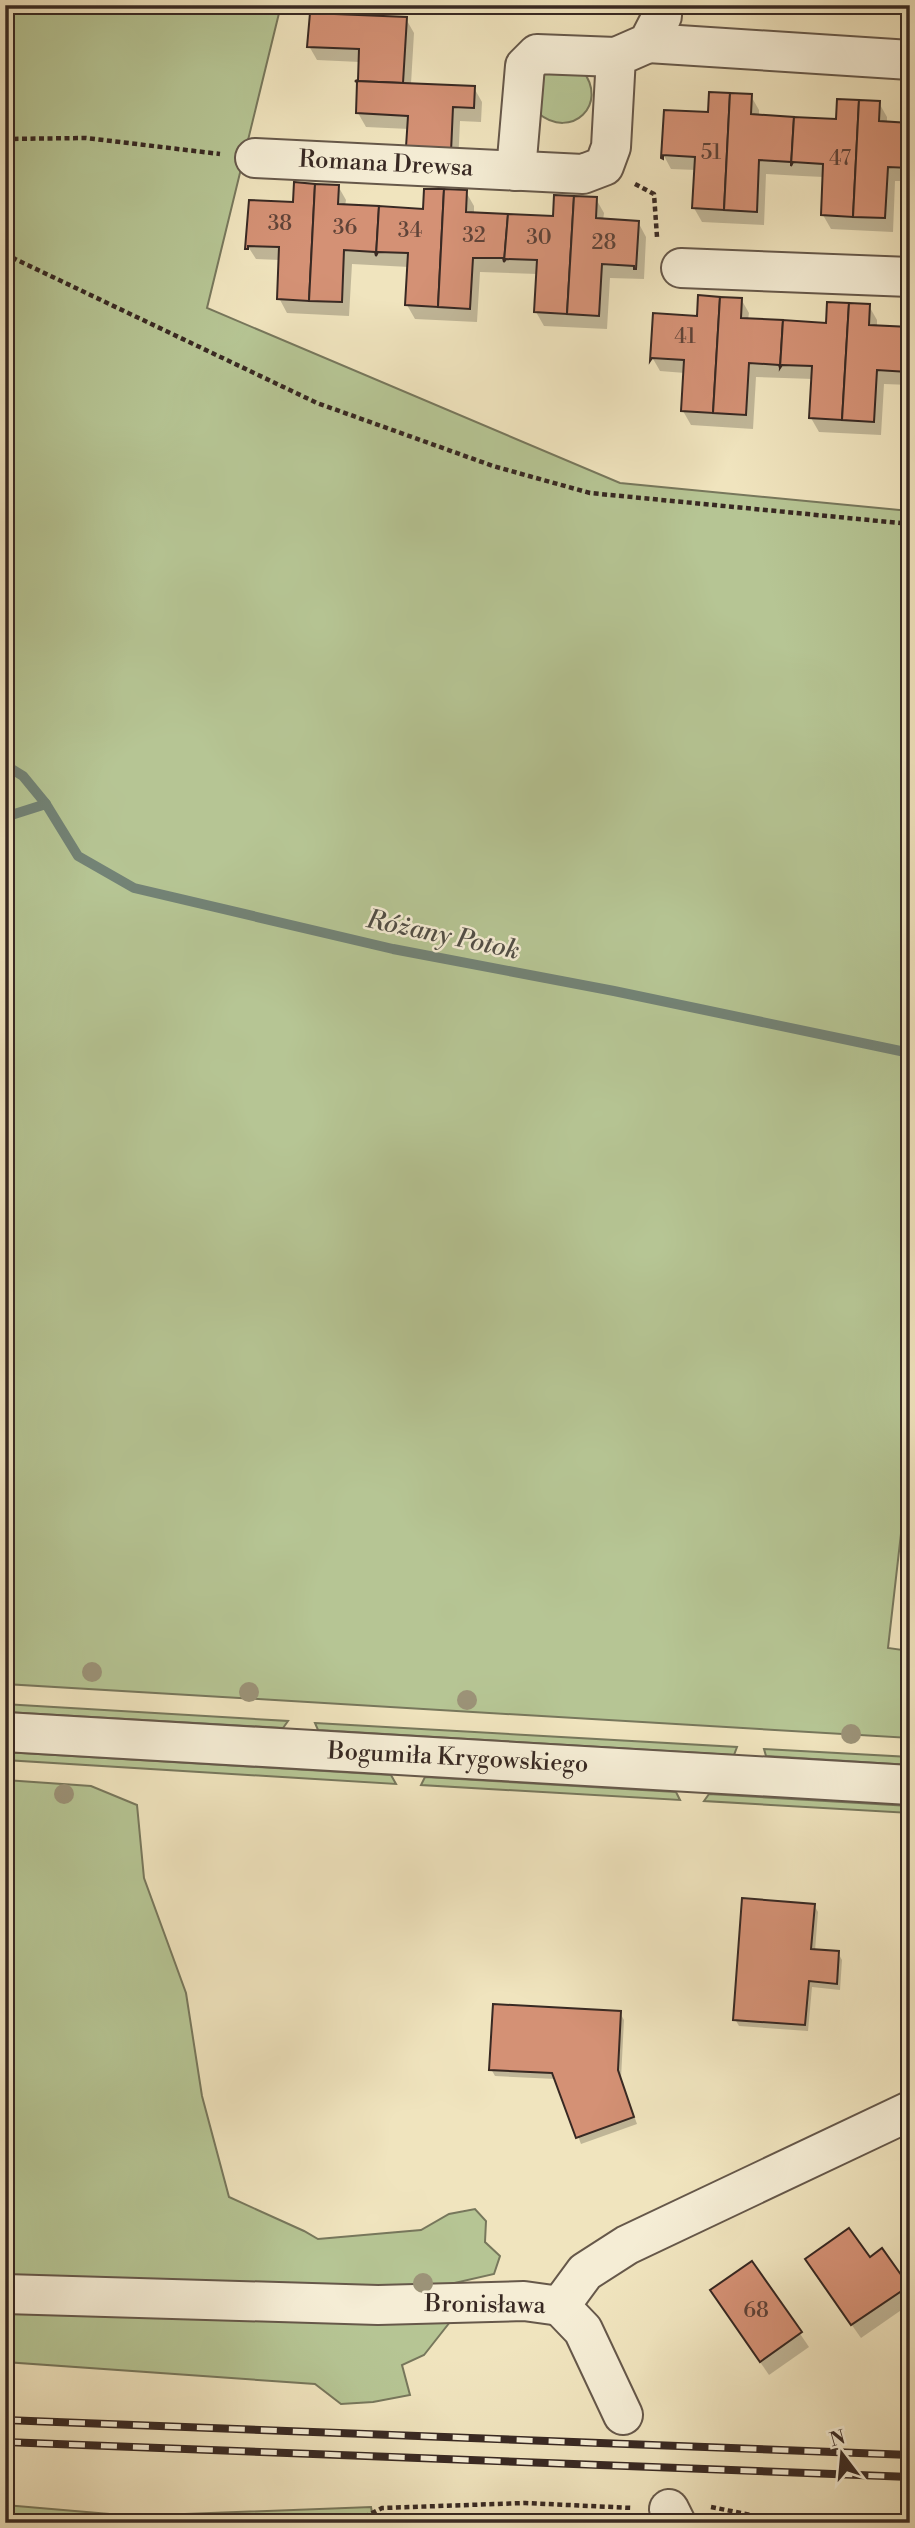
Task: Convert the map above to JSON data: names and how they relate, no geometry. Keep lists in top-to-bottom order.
{
  "streets": {
    "street": ["Romana Drewsa", "Bogumiła Krygowskiego", "Bronisława"]
  },
  "water": ["Różany Potok"],
  "house_numbers": [
    "51",
    "47",
    "38",
    "36",
    "34",
    "32",
    "30",
    "28",
    "41",
    "68"
  ],
  "north": "top"
}
